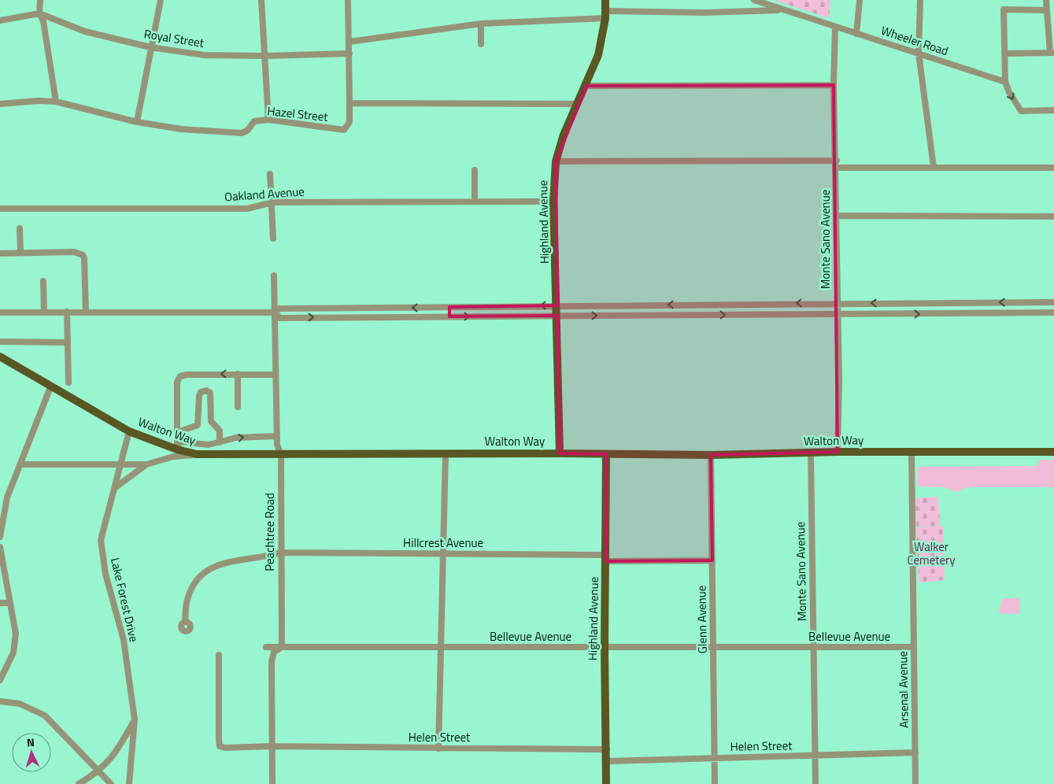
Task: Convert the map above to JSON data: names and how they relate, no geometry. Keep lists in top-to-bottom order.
{
  "streets": {
    "main road": ["Highland Avenue", "Walton Way"],
    "street": [
      "Royal Street",
      "Wheeler Road",
      "Hazel Street",
      "Oakland Avenue",
      "Monte Sano Avenue",
      "Peachtree Road",
      "Hillcrest Avenue",
      "Lake Forest Drive",
      "Glenn Avenue",
      "Bellevue Avenue",
      "Arsenal Avenue",
      "Helen Street"
    ]
  },
  "crossings": [
    ["Wheeler Road", "Monte Sano Avenue"],
    ["Oakland Avenue", "Highland Avenue"],
    ["Highland Avenue", "Walton Way"],
    ["Highland Avenue", "Hillcrest Avenue"],
    ["Highland Avenue", "Bellevue Avenue"],
    ["Highland Avenue", "Helen Street"],
    ["Monte Sano Avenue", "Walton Way"],
    ["Monte Sano Avenue", "Bellevue Avenue"],
    ["Monte Sano Avenue", "Helen Street"],
    ["Walton Way", "Peachtree Road"],
    ["Walton Way", "Lake Forest Drive"],
    ["Walton Way", "Glenn Avenue"],
    ["Walton Way", "Arsenal Avenue"],
    ["Peachtree Road", "Hillcrest Avenue"],
    ["Peachtree Road", "Bellevue Avenue"],
    ["Hillcrest Avenue", "Glenn Avenue"],
    ["Glenn Avenue", "Bellevue Avenue"],
    ["Glenn Avenue", "Helen Street"],
    ["Bellevue Avenue", "Arsenal Avenue"],
    ["Arsenal Avenue", "Helen Street"]
  ],
  "parks": ["Walker Cemetery"],
  "north": "top"
}
